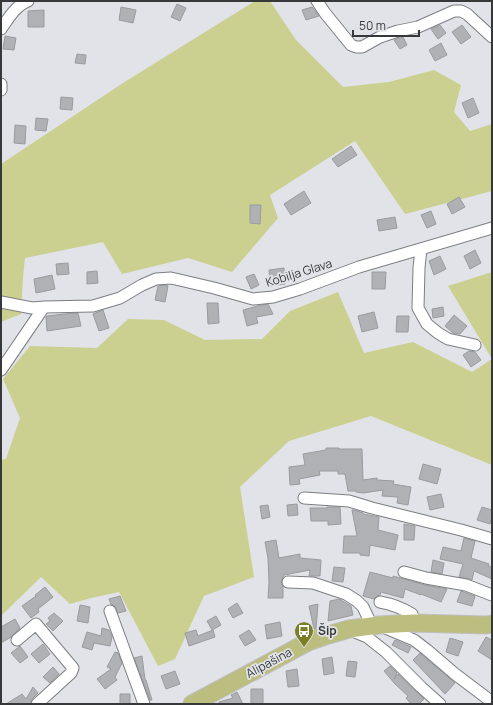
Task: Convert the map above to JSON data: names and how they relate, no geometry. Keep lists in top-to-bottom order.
{
  "streets": {
    "main road": ["Alipašina"],
    "street": ["Kobilja Glava"]
  },
  "places": {
    "bus stop": ["Šip"]
  },
  "scale_bar": "50 m"
}
